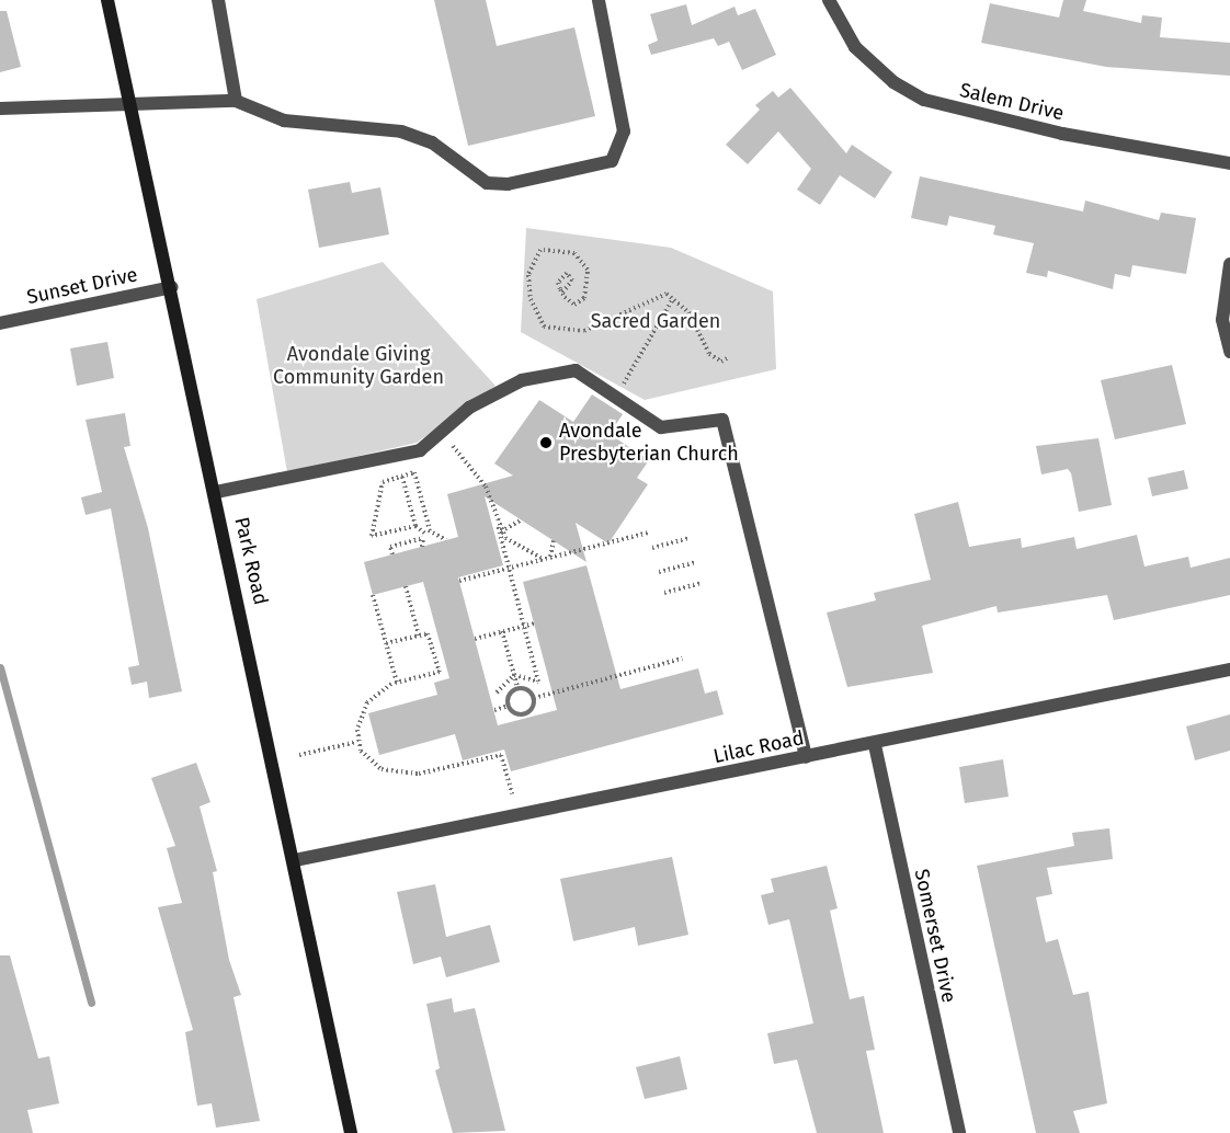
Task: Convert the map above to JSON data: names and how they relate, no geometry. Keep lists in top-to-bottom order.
{
  "streets": {
    "main road": ["Park Road"],
    "street": [
      "Salem Drive",
      "Sunset Drive",
      "Lilac Road",
      "Somerset Drive"
    ]
  },
  "crossings": [
    ["Sunset Drive", "Park Road"],
    ["Park Road", "Lilac Road"],
    ["Lilac Road", "Somerset Drive"]
  ],
  "parks": ["Sacred Garden", "Avondale Giving Community Garden"],
  "places": ["Avondale Presbyterian Church"]
}
